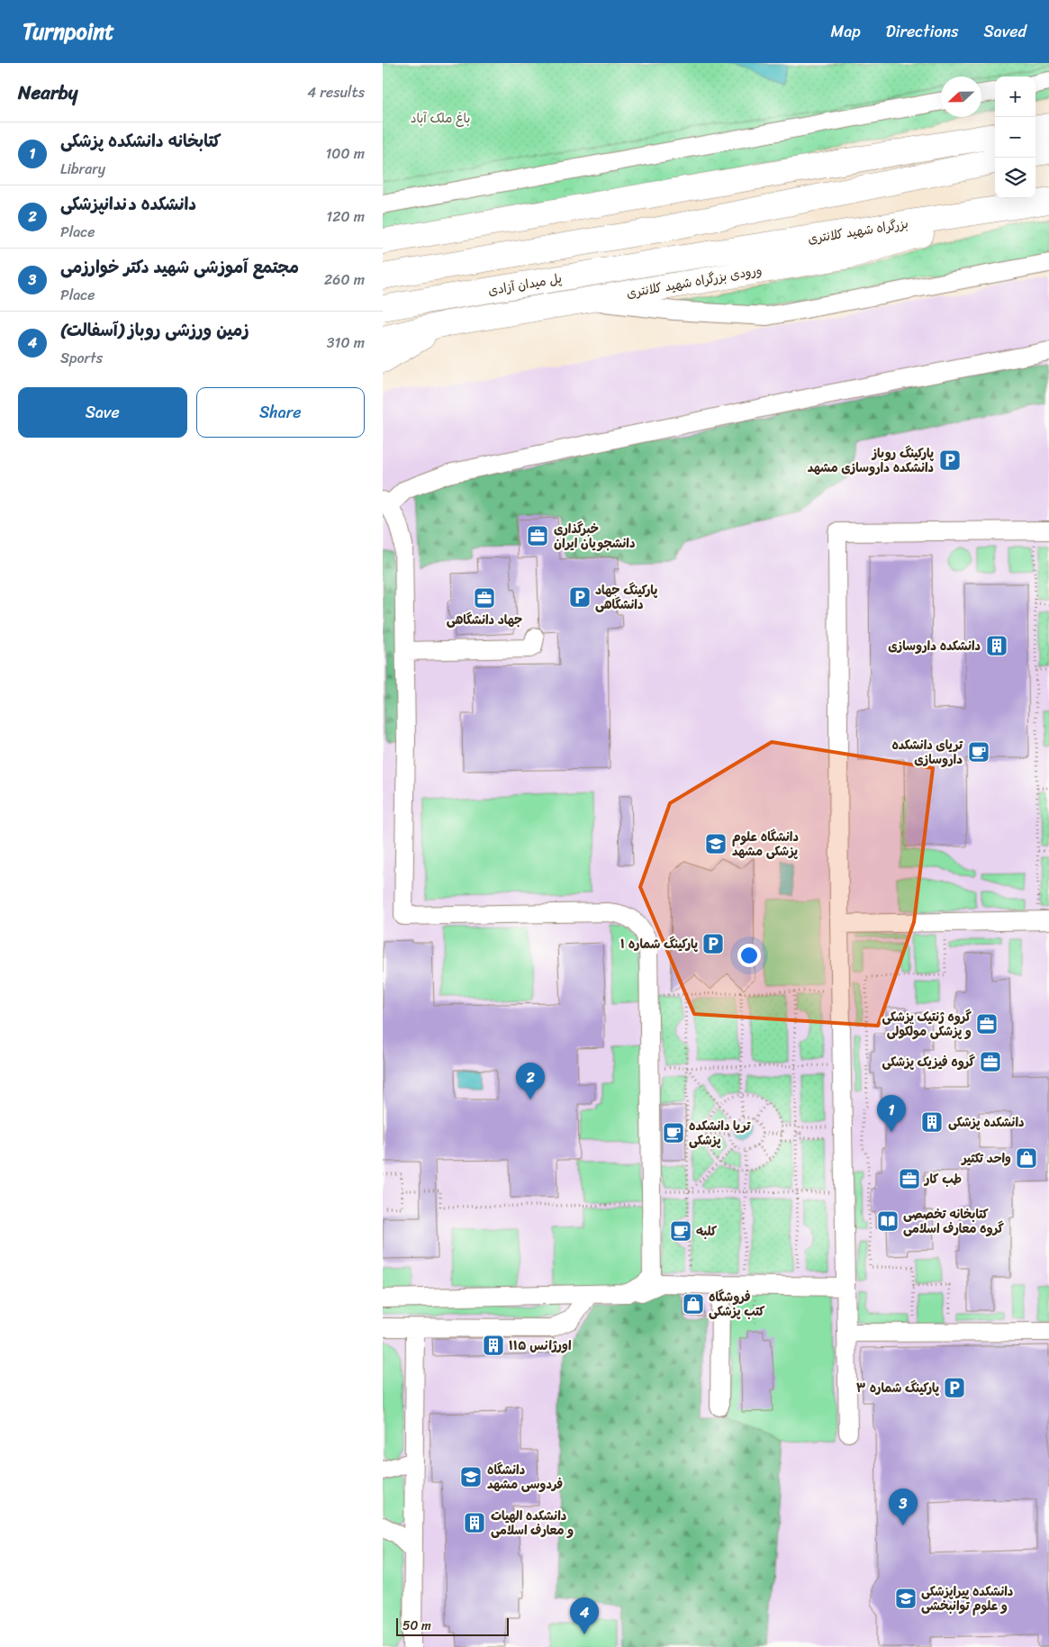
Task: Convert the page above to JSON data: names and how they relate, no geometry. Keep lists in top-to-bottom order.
{
  "streets": {
    "highway": ["بزرگراه شهید کلانتری", "ورودی بزرگراه شهید کلانتری", "پل میدان آزادی"]
  },
  "crossings": [
    ["بزرگراه شهید کلانتری", "ورودی بزرگراه شهید کلانتری"],
    ["بزرگراه شهید کلانتری", "پل میدان آزادی"]
  ],
  "parks": ["باغ ملک آباد"],
  "places": {
    "parking": [
      "پارکینگ روباز دانشکده داروسازی مشهد",
      "پارکینگ جهاد دانشگاهی",
      "پارکینگ شماره ۱",
      "پارکینگ شماره ۳"
    ],
    "office": [
      "خبرگذاری دانشجویان ایران",
      "جهاد دانشگاهی",
      "گروه ژنتیک پزشکی و پزشکی مولکولی",
      "گروه فیزیک پزشکی",
      "طب کار"
    ],
    "building": [
      "دانشکده داروسازی",
      "دانشکده پزشکی",
      "اورژانس ۱۱۵",
      "دانشکده الهیات و معارف اسلامی"
    ],
    "cafe": ["تریای دانشکده داروسازی", "تریا دانشکده پزشکی", "کلبه"],
    "school or university": ["دانشگاه علوم پزشکی مشهد", "دانشگاه فردوسی مشهد", "دانشکده پیراپزشکی و علوم توانبخشی"],
    "shop": ["واحد تکثیر", "فروشگاه کتب پزشکی"],
    "library": ["کتابخانه تخصصی گروه معارف اسلامی"]
  },
  "scale_bar": "50 m",
  "north": "left",
  "page": {
    "header": "Turnpoint",
    "nav": ["Map", "Directions", "Saved"],
    "heading": ["Nearby", "4 results"],
    "map_buttons": ["+", "−"],
    "list": [
      {
        "mark": "1",
        "name": "کتابخانه دانشکده پزشکی",
        "note": "Library",
        "value": "100 m"
      },
      {
        "mark": "2",
        "name": "دانشکده دندانپزشکی",
        "note": "Place",
        "value": "120 m"
      },
      {
        "mark": "3",
        "name": "مجتمع آموزشی شهید دکتر خوارزمی",
        "note": "Place",
        "value": "260 m"
      },
      {
        "mark": "4",
        "name": "زمین ورزشی روباز (آسفالت)",
        "note": "Sports",
        "value": "310 m"
      }
    ],
    "buttons": ["Save", "Share"],
    "pins": [
      "2",
      "1",
      "3",
      "4"
    ],
    "scale": "50 m"
  }
}
